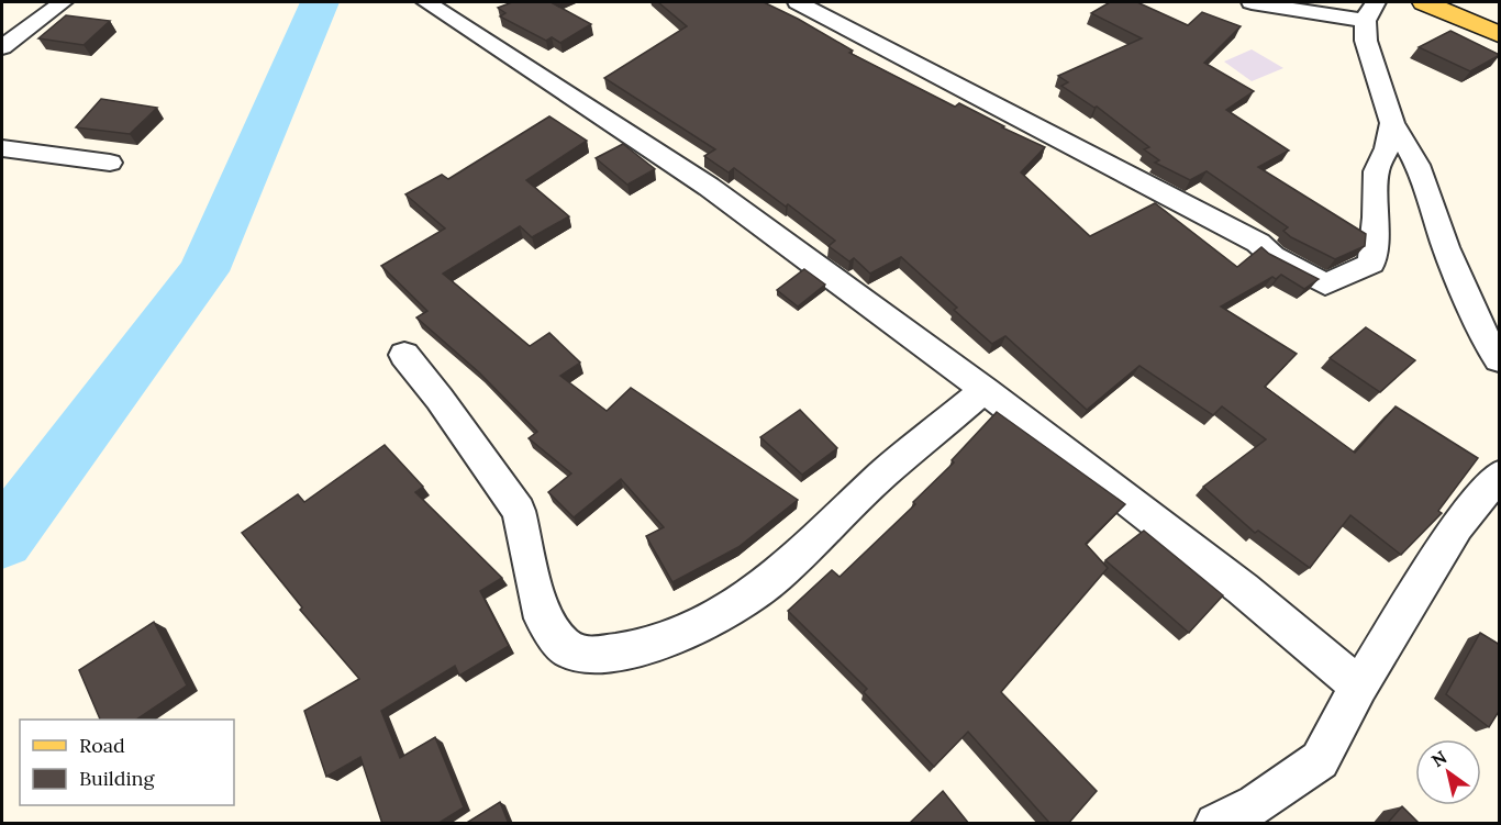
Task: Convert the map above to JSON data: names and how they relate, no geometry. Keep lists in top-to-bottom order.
{
  "legend": ["Road", "Building"],
  "north": "top left"
}
